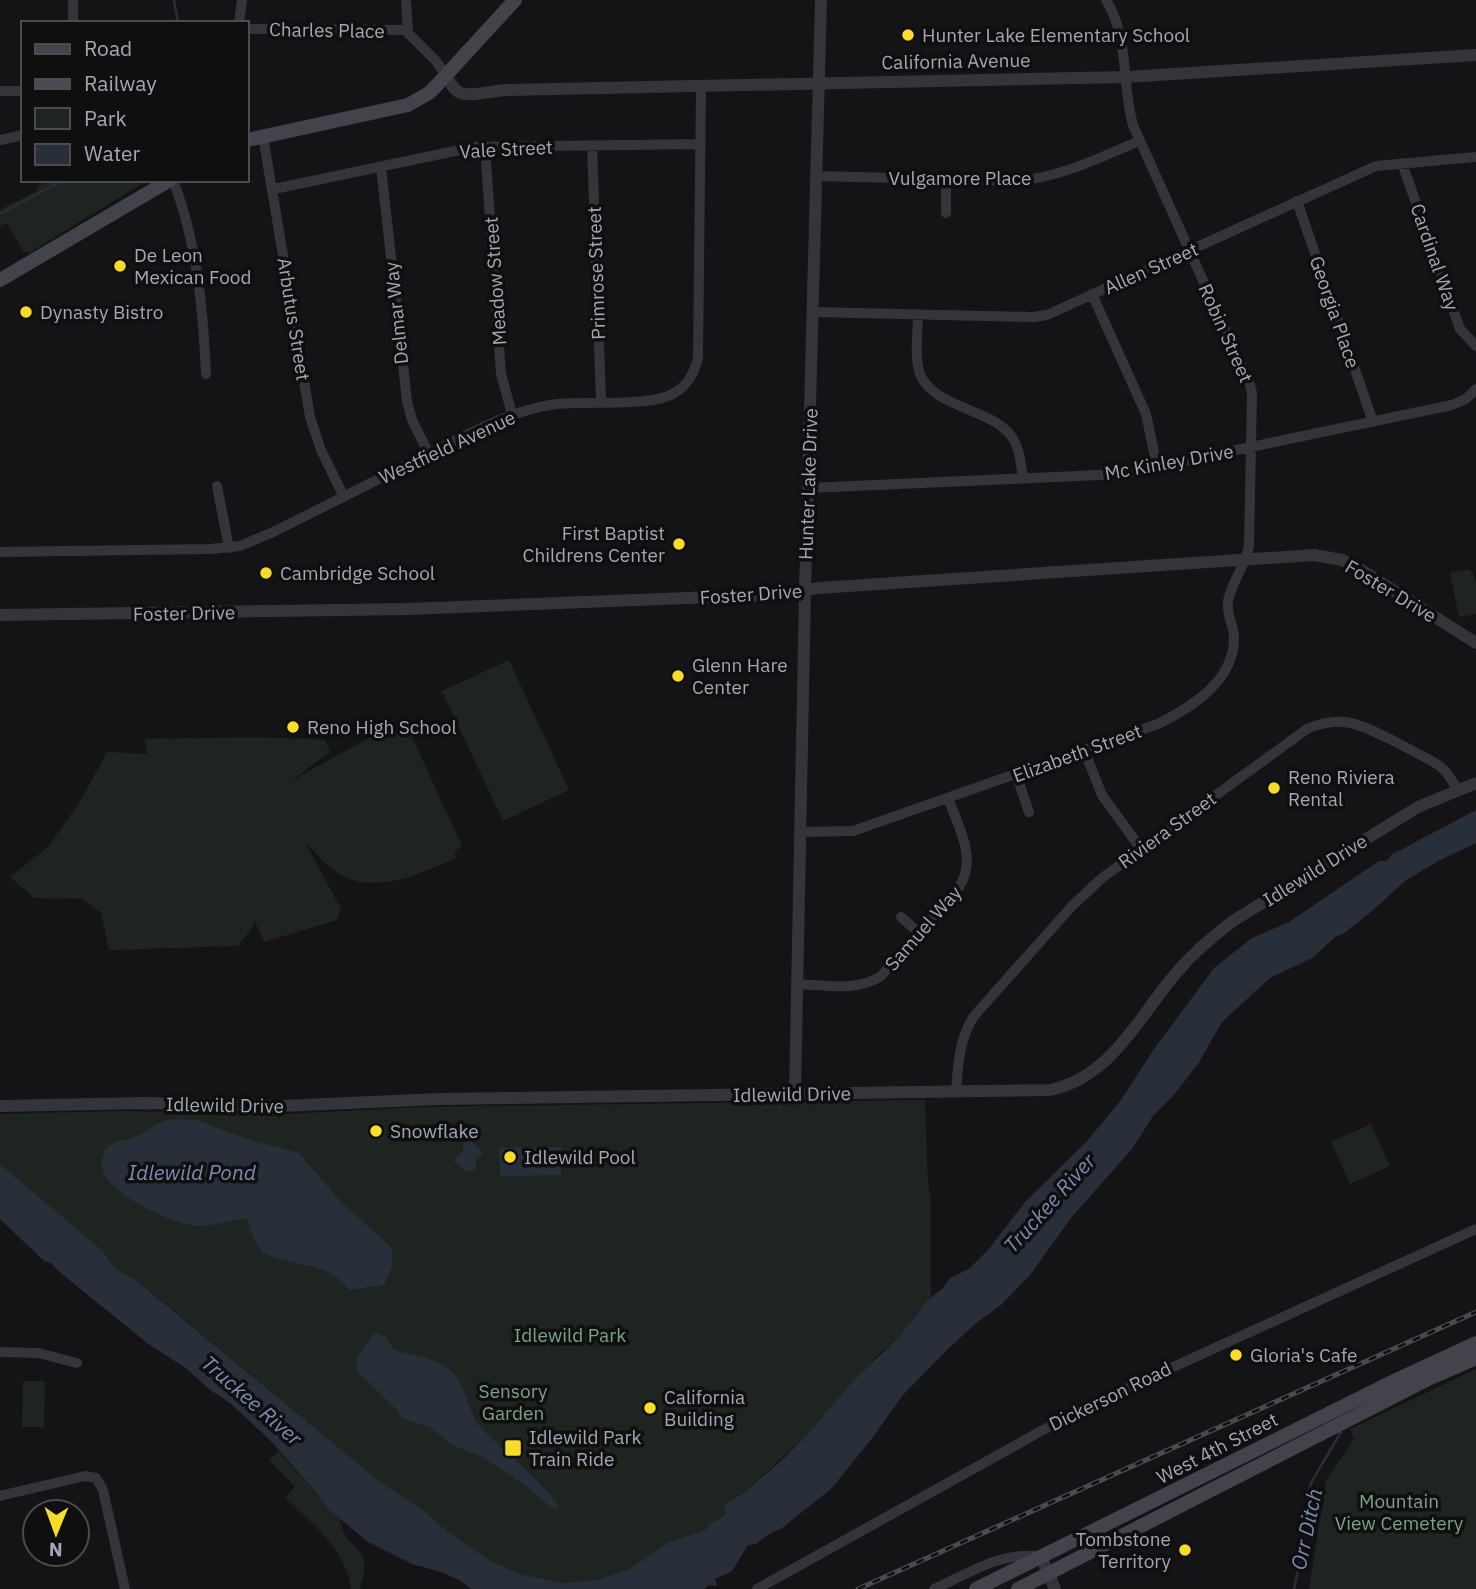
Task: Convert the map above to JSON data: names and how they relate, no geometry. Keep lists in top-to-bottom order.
{
  "streets": {
    "main road": ["West 4th Street"],
    "street": [
      "Charles Place",
      "California Avenue",
      "Vale Street",
      "Vulgamore Place",
      "Cardinal Way",
      "Allen Street",
      "Primrose Street",
      "Meadow Street",
      "Georgia Place",
      "Delmar Way",
      "Arbutus Street",
      "Robin Street",
      "Westfield Avenue",
      "Mc Kinley Drive",
      "Hunter Lake Drive",
      "Foster Drive",
      "Elizabeth Street",
      "Riviera Street",
      "Idlewild Drive",
      "Samuel Way",
      "Dickerson Road"
    ]
  },
  "crossings": [
    ["California Avenue", "Robin Street"],
    ["California Avenue", "Westfield Avenue"],
    ["California Avenue", "Hunter Lake Drive"],
    ["Vale Street", "Primrose Street"],
    ["Vale Street", "Meadow Street"],
    ["Vale Street", "Delmar Way"],
    ["Vale Street", "Arbutus Street"],
    ["Vale Street", "Westfield Avenue"],
    ["Vulgamore Place", "Robin Street"],
    ["Vulgamore Place", "Hunter Lake Drive"],
    ["Cardinal Way", "Allen Street"],
    ["Allen Street", "Georgia Place"],
    ["Allen Street", "Robin Street"],
    ["Allen Street", "Hunter Lake Drive"],
    ["Primrose Street", "Westfield Avenue"],
    ["Meadow Street", "Westfield Avenue"],
    ["Georgia Place", "Mc Kinley Drive"],
    ["Delmar Way", "Westfield Avenue"],
    ["Arbutus Street", "Westfield Avenue"],
    ["Robin Street", "Mc Kinley Drive"],
    ["Robin Street", "Foster Drive"],
    ["Robin Street", "Elizabeth Street"],
    ["Mc Kinley Drive", "Hunter Lake Drive"],
    ["Hunter Lake Drive", "Foster Drive"],
    ["Hunter Lake Drive", "Elizabeth Street"],
    ["Hunter Lake Drive", "Idlewild Drive"],
    ["Hunter Lake Drive", "Samuel Way"],
    ["Foster Drive", "Elizabeth Street"],
    ["Elizabeth Street", "Samuel Way"],
    ["Riviera Street", "Idlewild Drive"]
  ],
  "water": ["Idlewild Pond", "Truckee River", "Orr Ditch"],
  "parks": ["Idlewild Park", "Sensory Garden", "Mountain View Cemetery"],
  "places": {
    "other": [
      "Hunter Lake Elementary School",
      "De Leon Mexican Food",
      "Dynasty Bistro",
      "First Baptist Childrens Center",
      "Cambridge School",
      "Glenn Hare Center",
      "Reno High School",
      "Reno Riviera Rental",
      "Snowflake",
      "Idlewild Pool",
      "Gloria's Cafe",
      "California Building",
      "Tombstone Territory"
    ],
    "transit": ["Idlewild Park Train Ride"]
  },
  "legend": [
    "Road",
    "Railway",
    "Park",
    "Water"
  ],
  "north": "bottom"
}
